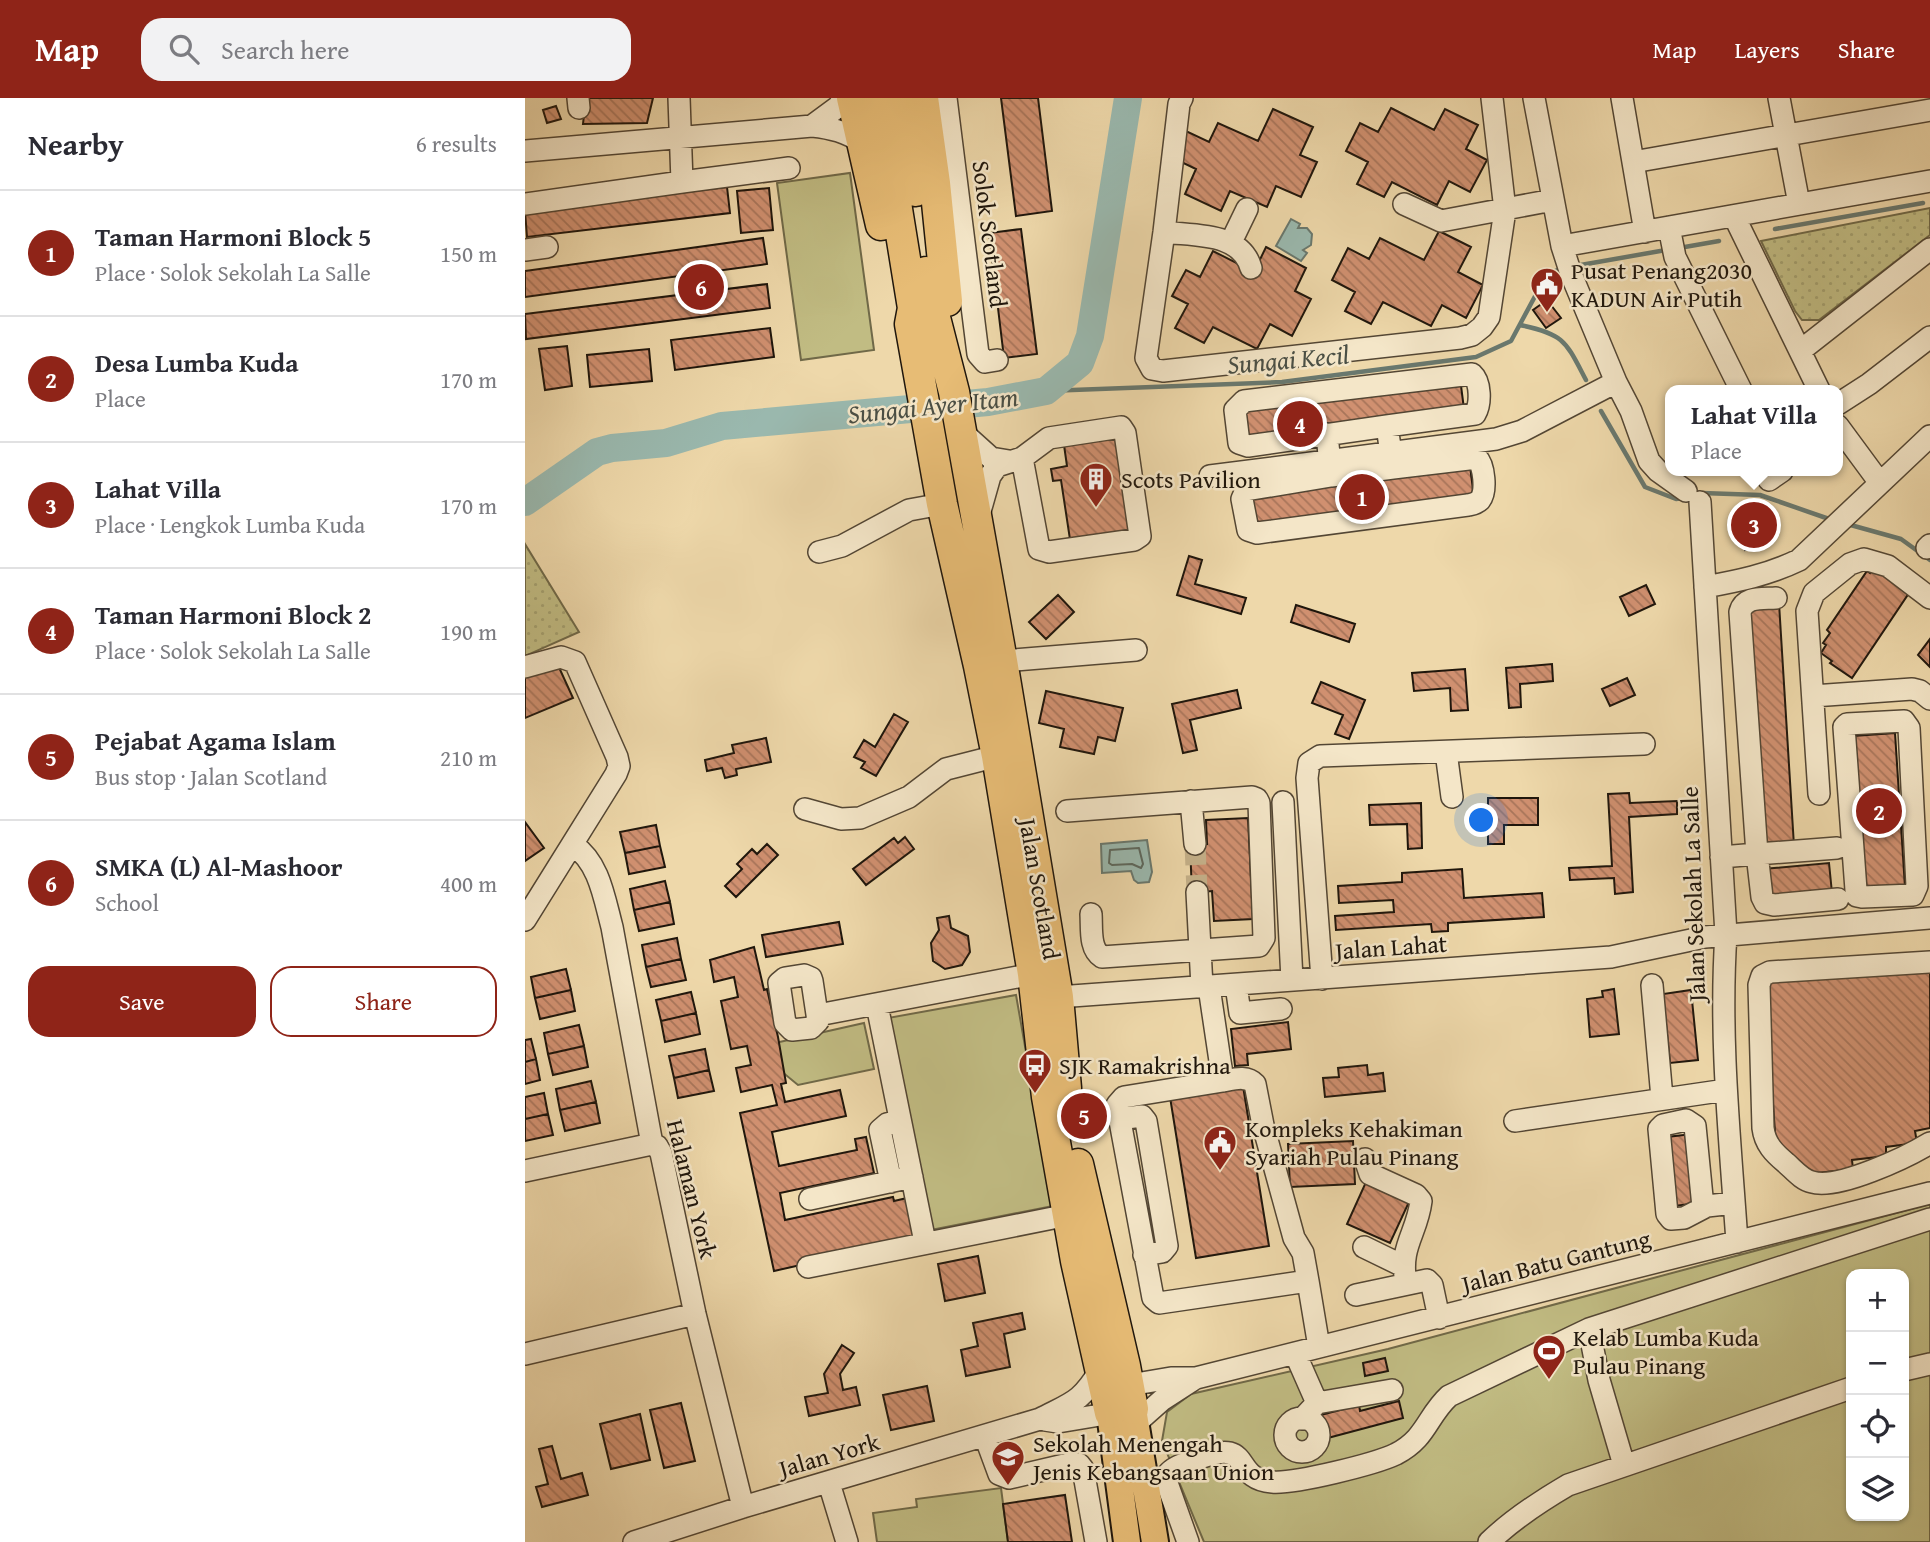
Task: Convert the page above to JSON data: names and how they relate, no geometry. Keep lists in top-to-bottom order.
{
  "streets": {
    "highway": ["Jalan Scotland"],
    "street": [
      "Solok Scotland",
      "Jalan Sekolah La Salle",
      "Jalan Lahat",
      "Halaman York",
      "Jalan Batu Gantung",
      "Jalan York"
    ]
  },
  "crossings": [
    ["Jalan Scotland", "Jalan Lahat"],
    ["Jalan Scotland", "Jalan Batu Gantung"],
    ["Jalan Scotland", "Jalan York"],
    ["Jalan Sekolah La Salle", "Jalan Lahat"],
    ["Jalan Sekolah La Salle", "Jalan Batu Gantung"],
    ["Halaman York", "Jalan York"],
    ["Jalan Batu Gantung", "Jalan York"]
  ],
  "water": ["Sungai Kecil", "Sungai Ayer Itam"],
  "places": {
    "public building": ["Pusat Penang2030 KADUN Air Putih", "Kompleks Kehakiman Syariah Pulau Pinang"],
    "building": ["Scots Pavilion"],
    "bus stop": ["SJK Ramakrishna"],
    "sports": ["Kelab Lumba Kuda Pulau Pinang"],
    "school or university": ["Sekolah Menengah Jenis Kebangsaan Union"]
  },
  "page": {
    "header": "Map",
    "search": "Search here",
    "nav": ["Map", "Layers", "Share"],
    "heading": ["Nearby", "6 results"],
    "list": [
      {
        "mark": "1",
        "name": "Taman Harmoni Block 5",
        "note": "Place · Solok Sekolah La Salle",
        "value": "150 m"
      },
      {
        "mark": "2",
        "name": "Desa Lumba Kuda",
        "note": "Place",
        "value": "170 m"
      },
      {
        "mark": "3",
        "name": "Lahat Villa",
        "note": "Place · Lengkok Lumba Kuda",
        "value": "170 m"
      },
      {
        "mark": "4",
        "name": "Taman Harmoni Block 2",
        "note": "Place · Solok Sekolah La Salle",
        "value": "190 m"
      },
      {
        "mark": "5",
        "name": "Pejabat Agama Islam",
        "note": "Bus stop · Jalan Scotland",
        "value": "210 m"
      },
      {
        "mark": "6",
        "name": "SMKA (L) Al-Mashoor",
        "note": "School",
        "value": "400 m"
      }
    ],
    "pins": [
      "6",
      "4",
      "1",
      "3",
      "2",
      "5"
    ],
    "popup": ["Lahat Villa", "Place"],
    "buttons": ["Save", "Share"],
    "map_buttons": ["+", "−"]
  }
}
